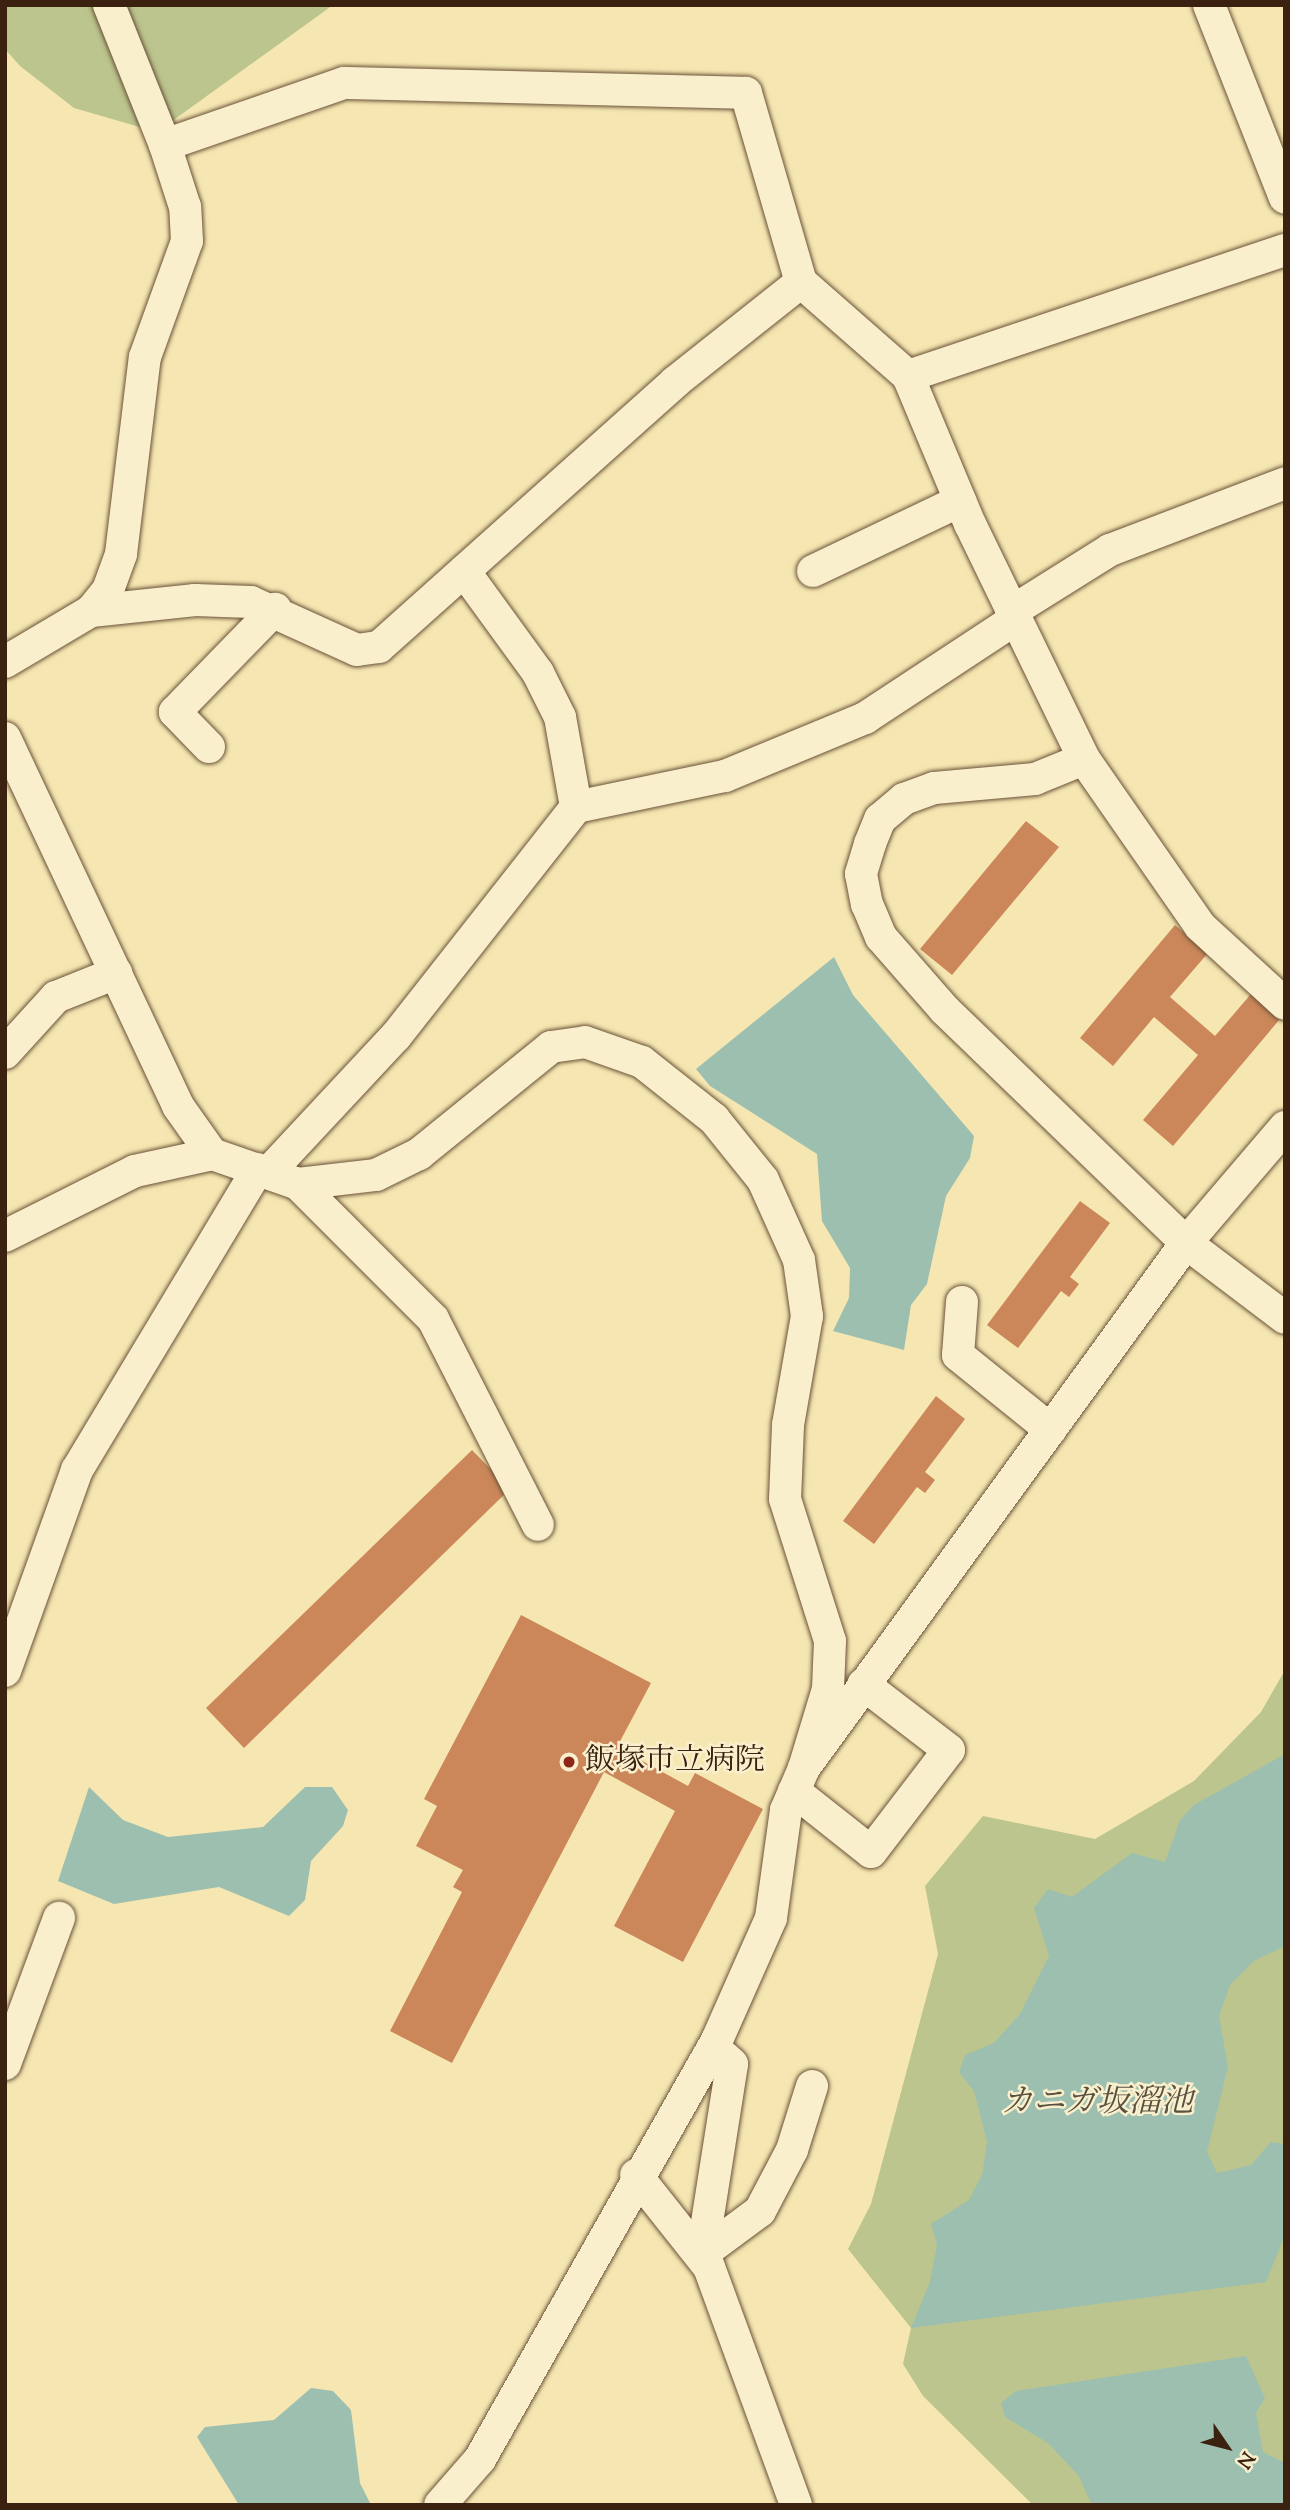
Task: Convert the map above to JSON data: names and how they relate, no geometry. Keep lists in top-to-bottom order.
{
  "water": ["カニガ坂溜池"],
  "places": ["飯塚市立病院"],
  "north": "bottom right"
}
